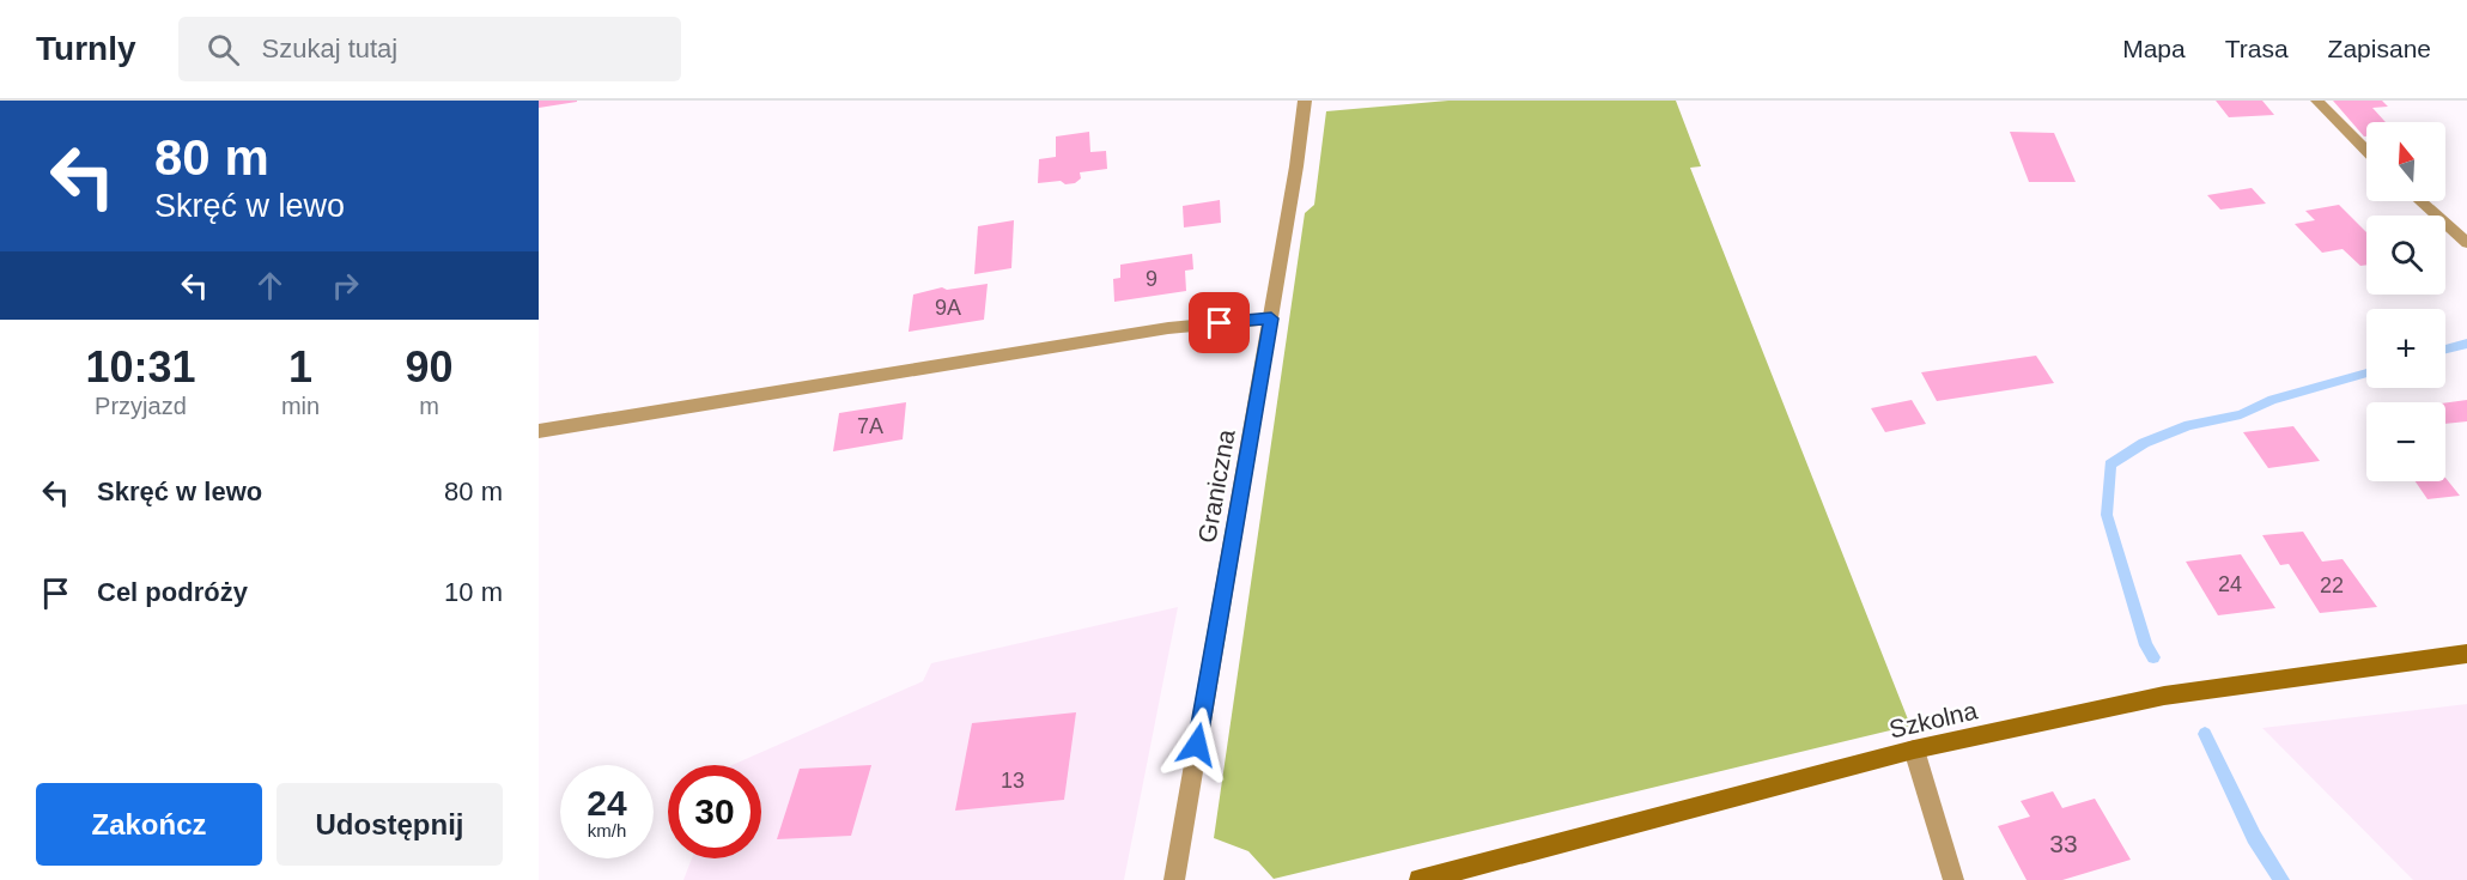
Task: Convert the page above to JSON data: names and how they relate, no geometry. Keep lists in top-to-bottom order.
{
  "streets": {
    "street": ["Graniczna", "Szkolna"]
  },
  "house_numbers": [
    "9",
    "9A",
    "7A",
    "24",
    "22",
    "13",
    "33"
  ],
  "north": "top",
  "page": {
    "header": "Turnly",
    "search": "Szukaj tutaj",
    "nav": ["Mapa", "Trasa", "Zapisane"],
    "turn": ["80 m", "Skręć w lewo"],
    "map_buttons": ["+", "−"],
    "eta": [
      "10:31",
      "Przyjazd",
      "1",
      "min",
      "90",
      "m"
    ],
    "list": [
      {
        "name": "Skręć w lewo",
        "value": "80 m"
      },
      {
        "name": "Cel podróży",
        "value": "10 m"
      }
    ],
    "speed": "24 km/h",
    "limit": "30",
    "buttons": ["Zakończ", "Udostępnij"]
  }
}
